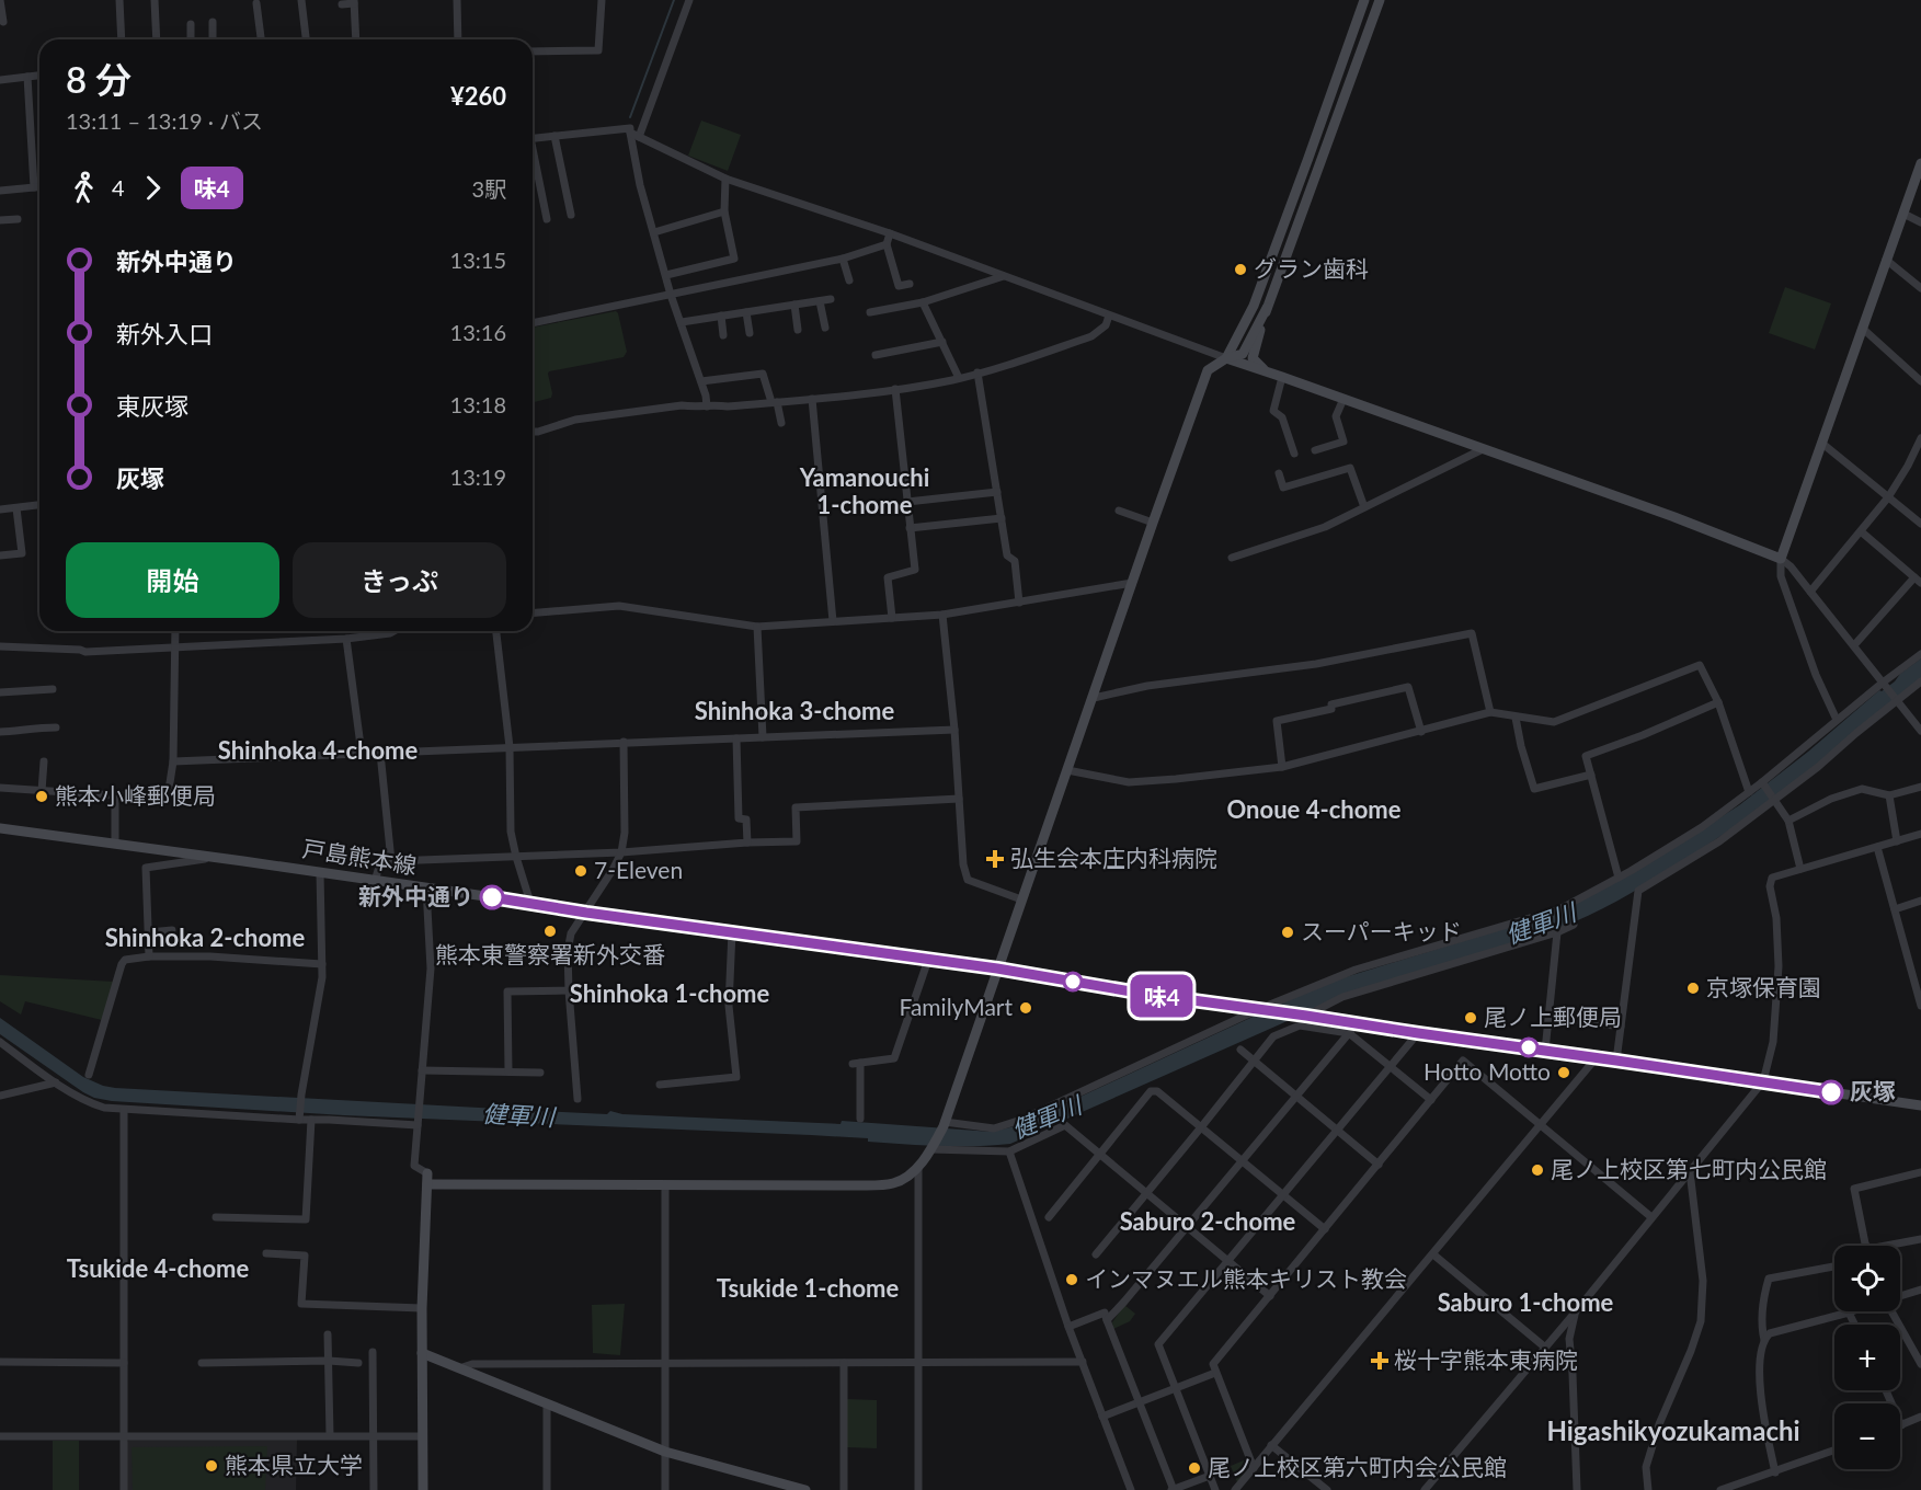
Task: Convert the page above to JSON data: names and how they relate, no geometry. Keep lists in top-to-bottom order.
{
  "streets": {
    "street": ["戸島熊本線"]
  },
  "districts": [
    "Yamanouchi 1-chome",
    "Shinhoka 3-chome",
    "Shinhoka 4-chome",
    "Onoue 4-chome",
    "Shinhoka 2-chome",
    "Shinhoka 1-chome",
    "Saburo 2-chome",
    "Tsukide 4-chome",
    "Tsukide 1-chome",
    "Saburo 1-chome",
    "Higashikyozukamachi"
  ],
  "water": ["健軍川"],
  "places": {
    "other": [
      "グラン歯科",
      "熊本小峰郵便局",
      "7-Eleven",
      "新外中通り",
      "熊本東警察署新外交番",
      "スーパーキッド",
      "京塚保育園",
      "FamilyMart",
      "尾ノ上郵便局",
      "Hotto Motto",
      "灰塚",
      "尾ノ上校区第七町内公民館",
      "インマヌエル熊本キリスト教会",
      "熊本県立大学",
      "尾ノ上校区第六町内会公民館"
    ],
    "health": ["弘生会本庄内科病院", "桜十字熊本東病院"]
  },
  "lines": ["bus line 味4"],
  "page": {
    "on_map": "味4",
    "heading": ["8 分", "13:11 – 13:19 · バス", "¥260"],
    "legs": ["4", "味4", "3駅"],
    "list": [
      {
        "name": "新外中通り",
        "value": "13:15"
      },
      {
        "name": "新外入口",
        "value": "13:16"
      },
      {
        "name": "東灰塚",
        "value": "13:18"
      },
      {
        "name": "灰塚",
        "value": "13:19"
      }
    ],
    "buttons": ["開始", "きっぷ"],
    "map_buttons": ["+", "−"]
  }
}
